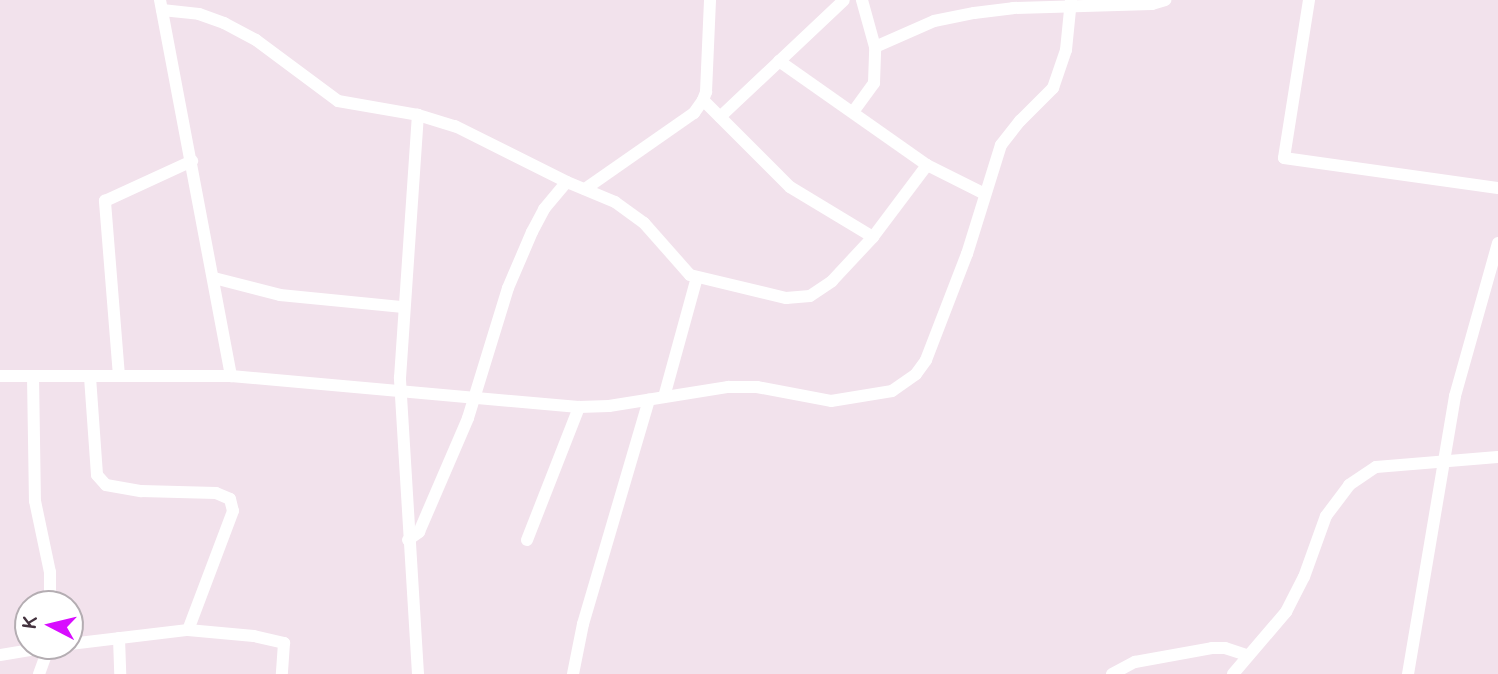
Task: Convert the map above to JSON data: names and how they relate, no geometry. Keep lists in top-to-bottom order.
{
  "north": "left"
}
